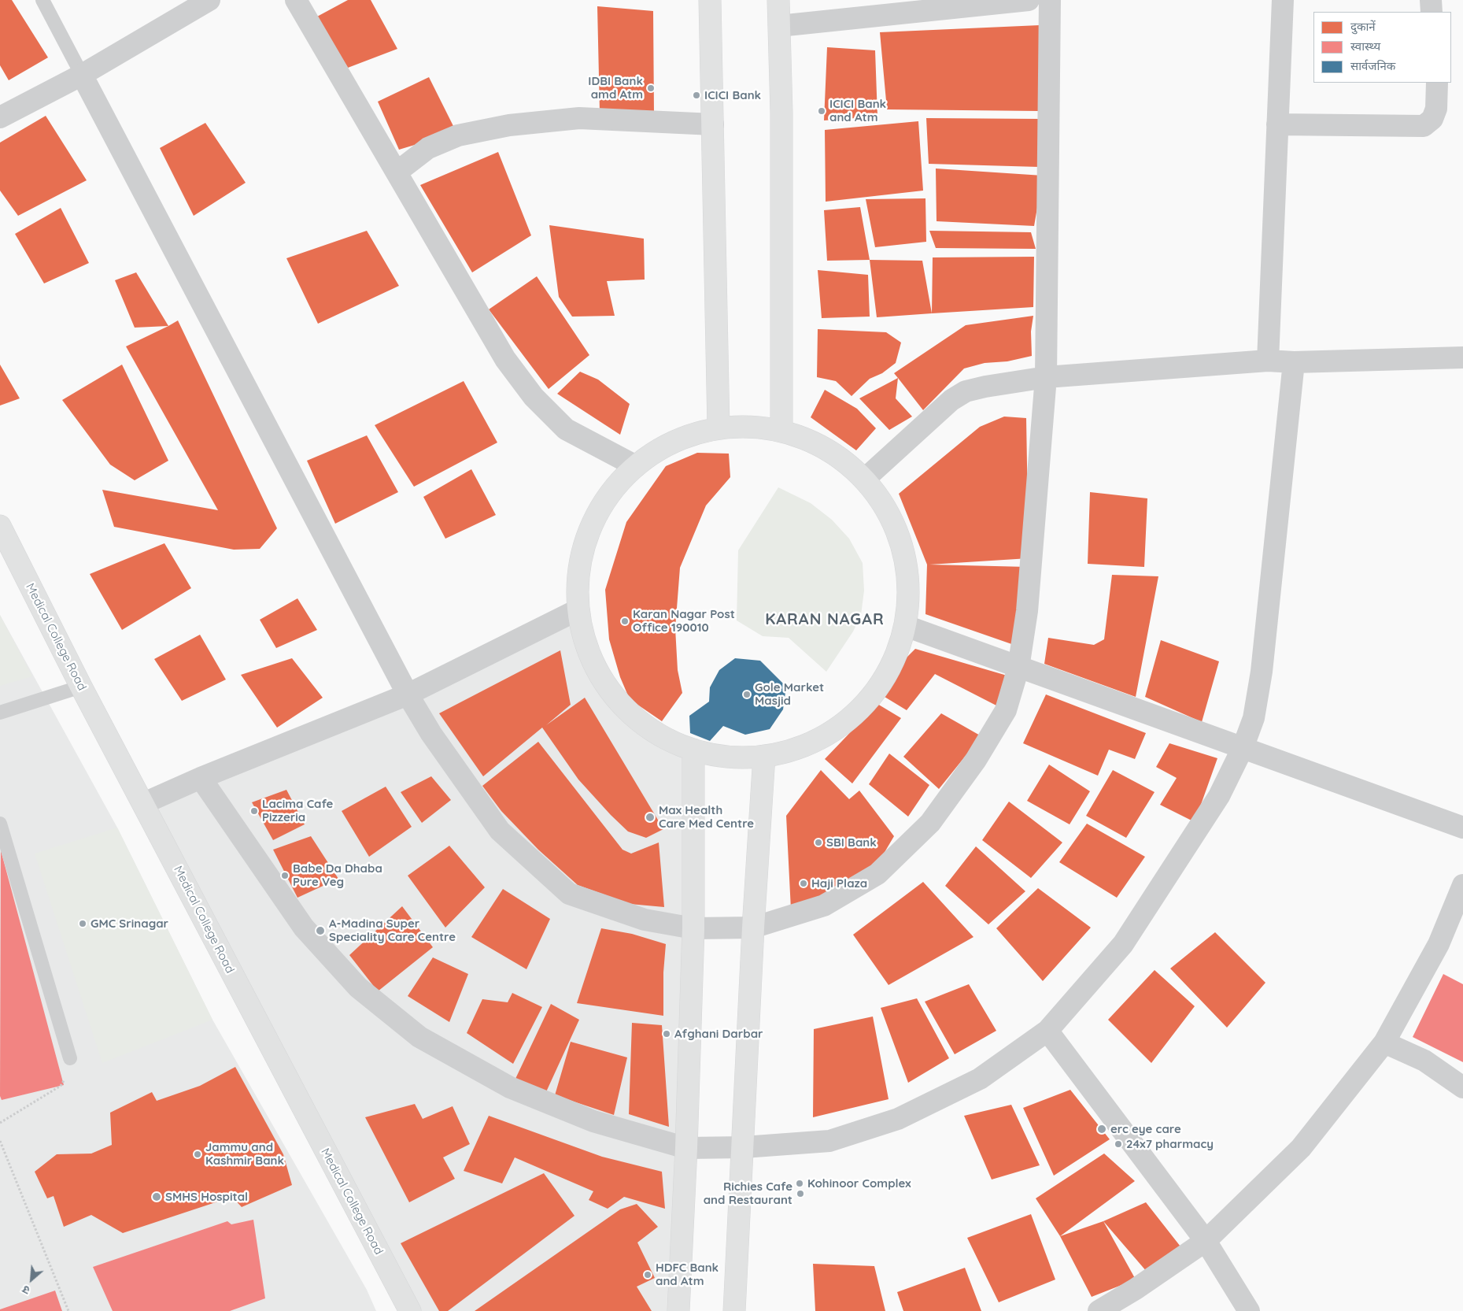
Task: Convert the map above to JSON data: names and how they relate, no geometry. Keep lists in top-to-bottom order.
{
  "streets": {
    "main road": ["Medical College Road"]
  },
  "districts": ["KARAN NAGAR"],
  "places": [
    "IDBI Bank amd Atm",
    "ICICI Bank",
    "ICICI Bank and Atm",
    "Karan Nagar Post Office 190010",
    "Gole Market Masjid",
    "Lacima Cafe Pizzeria",
    "Max Health Care Med Centre",
    "SBI Bank",
    "Babe Da Dhaba Pure Veg",
    "Haji Plaza",
    "GMC Srinagar",
    "A-Madina Super Speciality Care Centre",
    "Afghani Darbar",
    "erc eye care",
    "24x7 pharmacy",
    "Jammu and Kashmir Bank",
    "Kohinoor Complex",
    "Richies Cafe and Restaurant",
    "SMHS Hospital",
    "HDFC Bank and Atm"
  ],
  "legend": ["दुकानें", "स्वास्थ्य", "सार्वजनिक"],
  "north": "bottom left"
}
